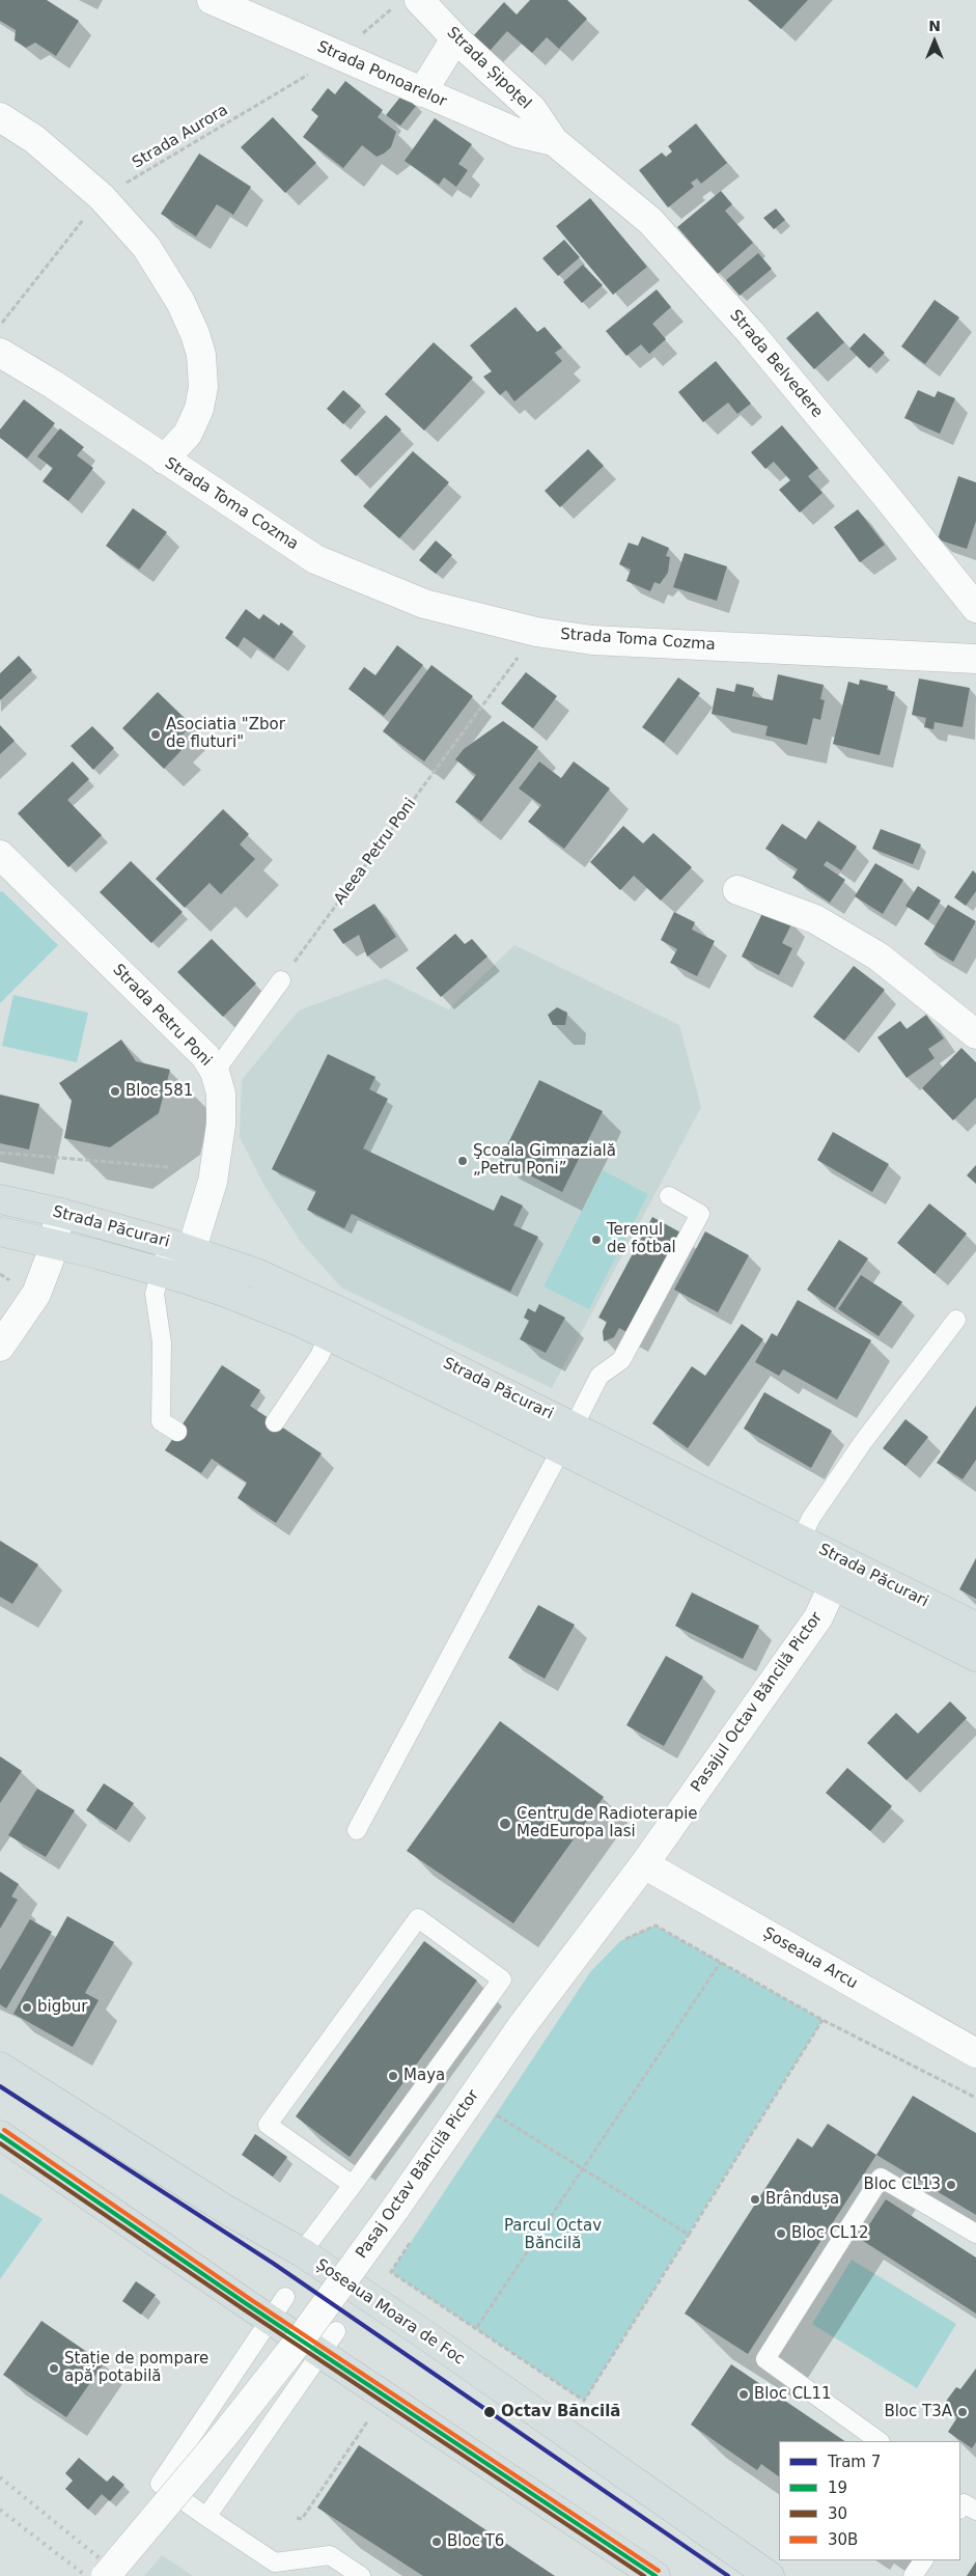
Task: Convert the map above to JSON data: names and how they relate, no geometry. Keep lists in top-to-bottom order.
{
  "streets": {
    "main road": ["Strada Păcurari", "Șoseaua Moara de Foc"],
    "street": [
      "Strada Șipoțel",
      "Strada Ponoarelor",
      "Strada Belvedere",
      "Strada Toma Cozma",
      "Strada Petru Poni",
      "Pasajul Octav Băncilă Pictor",
      "Șoseaua Arcu",
      "Pasaj Octav Băncilă Pictor"
    ],
    "path": ["Strada Aurora", "Aleea Petru Poni"]
  },
  "crossings": [
    ["Strada Șipoțel", "Strada Ponoarelor"],
    ["Strada Șipoțel", "Strada Aurora"],
    ["Strada Șipoțel", "Strada Belvedere"],
    ["Strada Ponoarelor", "Strada Aurora"],
    ["Strada Ponoarelor", "Strada Belvedere"],
    ["Strada Toma Cozma", "Aleea Petru Poni"],
    ["Strada Petru Poni", "Strada Păcurari"],
    ["Strada Păcurari", "Pasajul Octav Băncilă Pictor"],
    ["Pasajul Octav Băncilă Pictor", "Șoseaua Arcu"],
    ["Pasajul Octav Băncilă Pictor", "Pasaj Octav Băncilă Pictor"],
    ["Șoseaua Arcu", "Pasaj Octav Băncilă Pictor"]
  ],
  "parks": ["Parcul Octav Băncilă"],
  "places": [
    "Asociatia \"Zbor de fluturi\"",
    "Bloc 581",
    "Şcoala Gimnazială „Petru Poni”",
    "Terenul de fotbal",
    "Centru de Radioterapie MedEuropa Iasi",
    "bigbur",
    "Maya",
    "Bloc CL13",
    "Brândușa",
    "Bloc CL12",
    "Stație de pompare apă potabilă",
    "Bloc CL11",
    "Octav Băncilă",
    "Bloc T3A",
    "Bloc T6"
  ],
  "lines": [
    "tram line 7",
    "transit line 30B",
    "transit line 19",
    "transit line 30"
  ],
  "legend": [
    "Tram 7",
    "19",
    "30",
    "30B"
  ],
  "north": "top"
}
